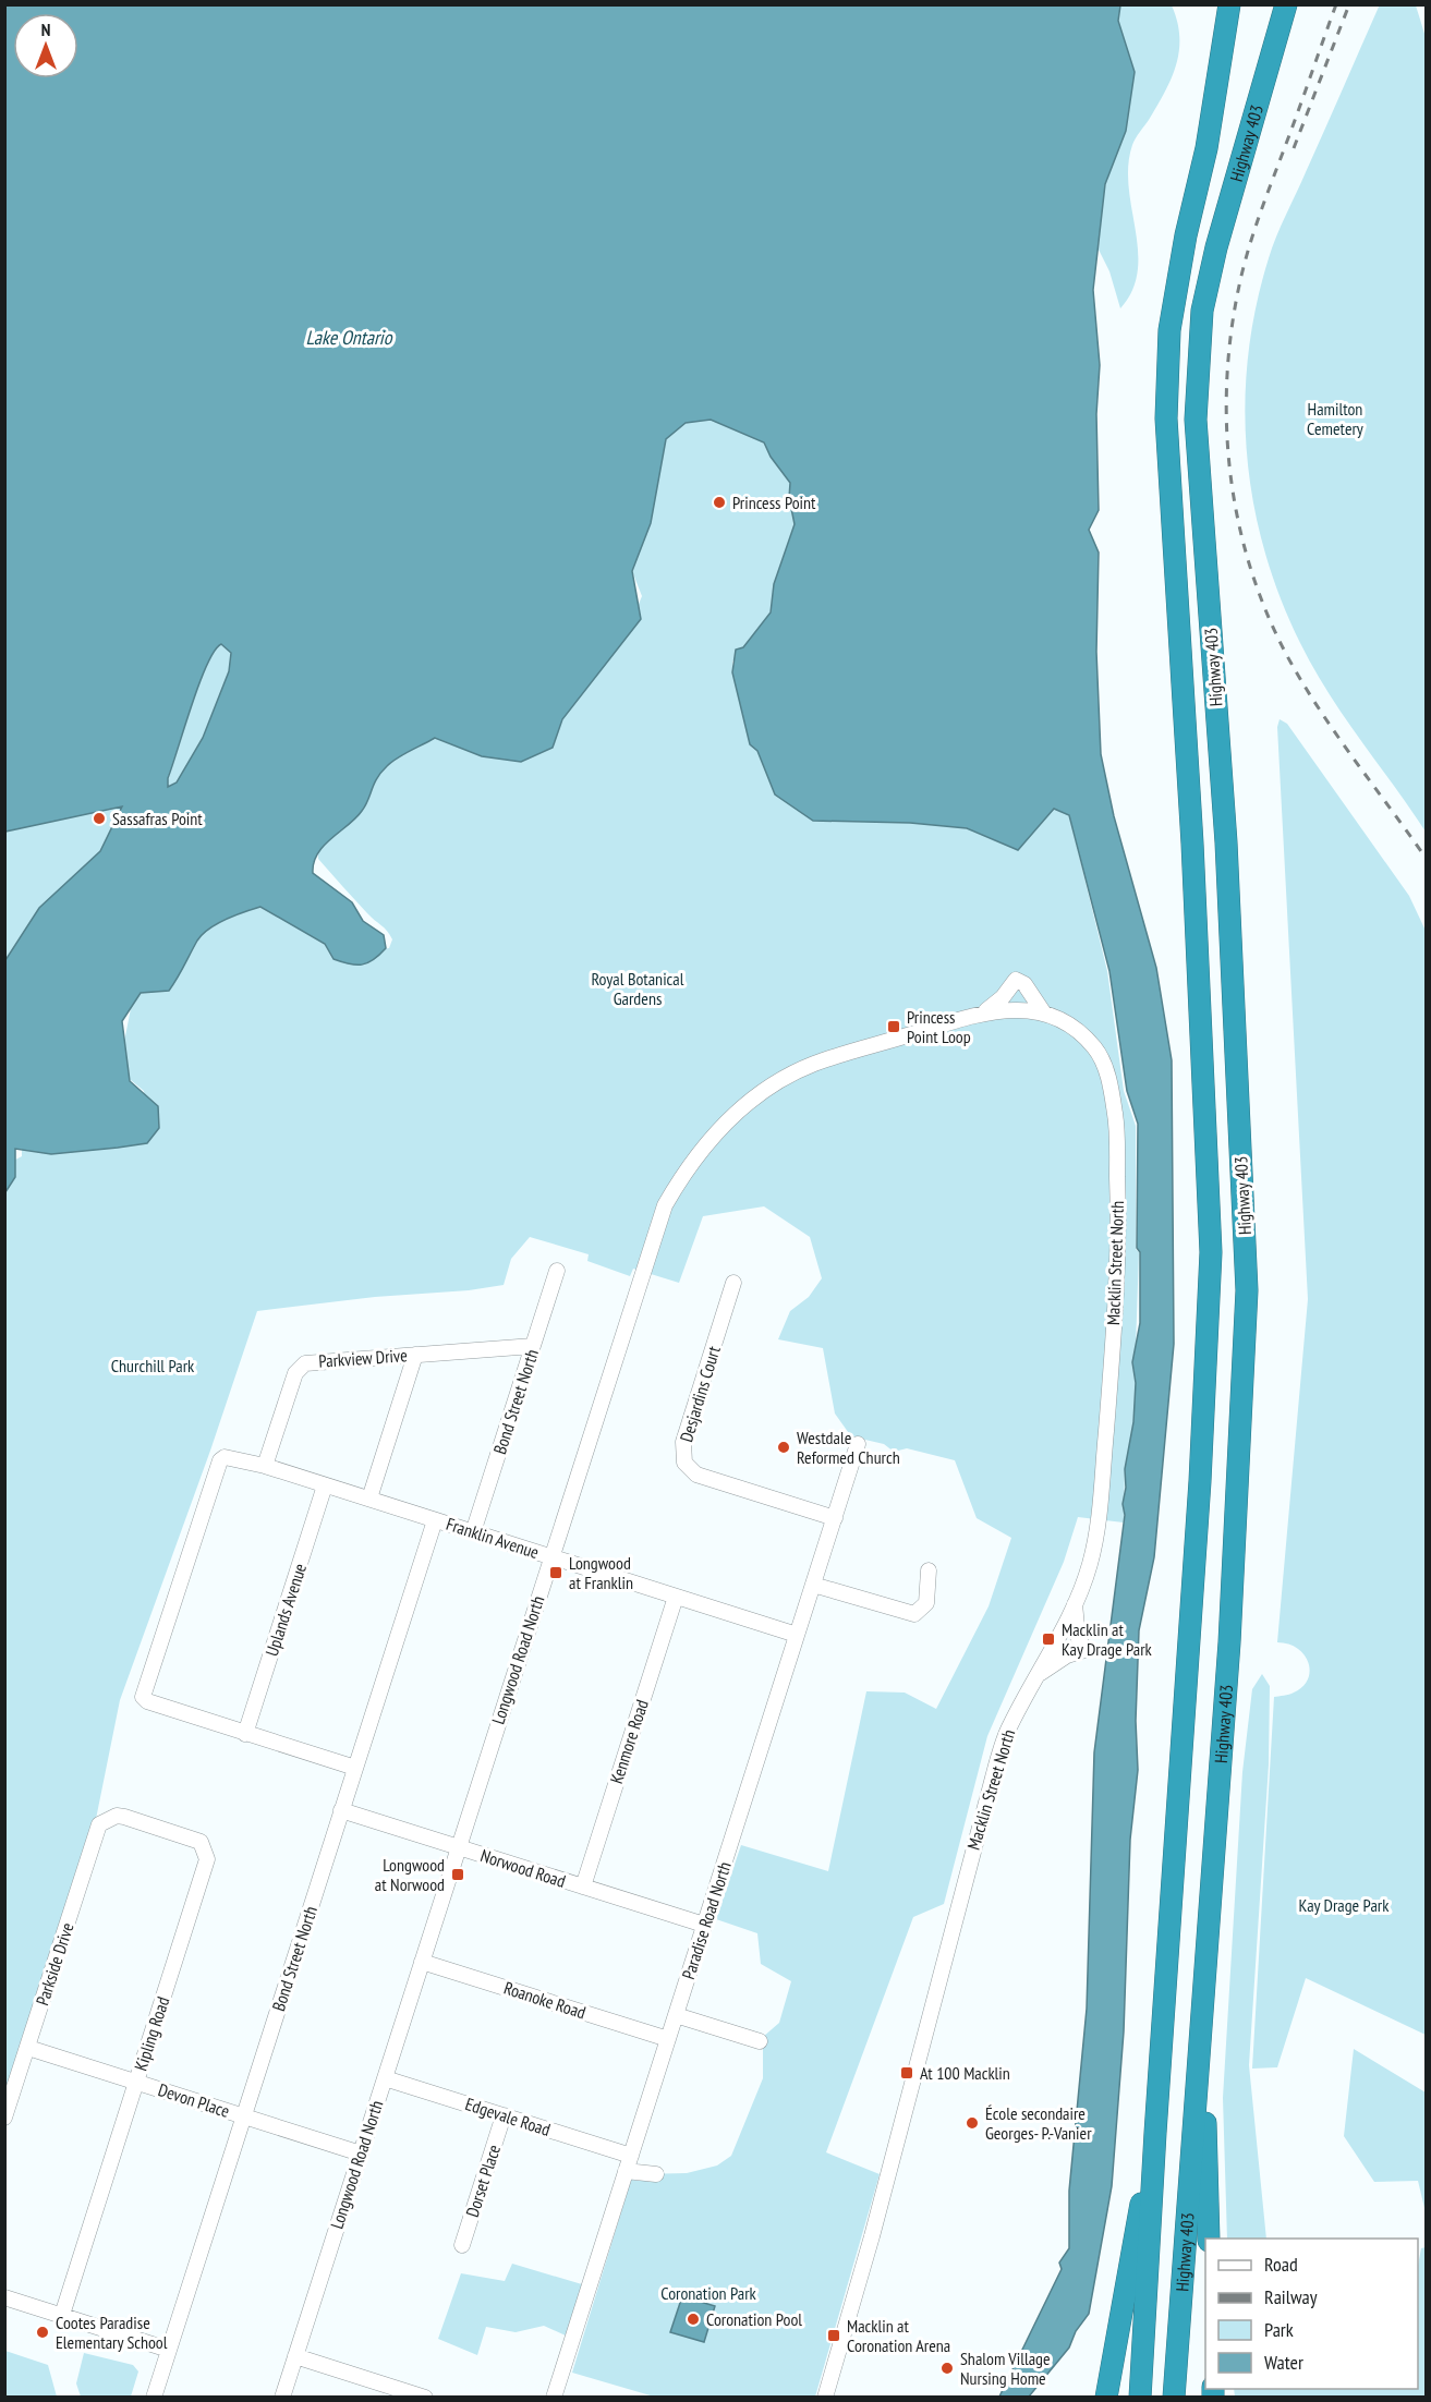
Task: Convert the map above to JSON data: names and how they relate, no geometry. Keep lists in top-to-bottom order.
{
  "streets": {
    "highway": ["Highway 403"],
    "street": [
      "Macklin Street North",
      "Parkview Drive",
      "Desjardins Court",
      "Bond Street North",
      "Franklin Avenue",
      "Uplands Avenue",
      "Longwood Road North",
      "Kenmore Road",
      "Norwood Road",
      "Paradise Road North",
      "Parkside Drive",
      "Roanoke Road",
      "Kipling Road",
      "Devon Place",
      "Edgevale Road",
      "Dorset Place"
    ]
  },
  "crossings": [
    ["Macklin Street North", "Longwood Road North"],
    ["Parkview Drive", "Bond Street North"],
    ["Parkview Drive", "Franklin Avenue"],
    ["Desjardins Court", "Paradise Road North"],
    ["Bond Street North", "Franklin Avenue"],
    ["Bond Street North", "Norwood Road"],
    ["Bond Street North", "Devon Place"],
    ["Franklin Avenue", "Uplands Avenue"],
    ["Franklin Avenue", "Longwood Road North"],
    ["Franklin Avenue", "Kenmore Road"],
    ["Franklin Avenue", "Paradise Road North"],
    ["Longwood Road North", "Norwood Road"],
    ["Longwood Road North", "Roanoke Road"],
    ["Longwood Road North", "Devon Place"],
    ["Longwood Road North", "Edgevale Road"],
    ["Kenmore Road", "Norwood Road"],
    ["Norwood Road", "Paradise Road North"],
    ["Paradise Road North", "Roanoke Road"],
    ["Paradise Road North", "Edgevale Road"],
    ["Parkside Drive", "Kipling Road"],
    ["Parkside Drive", "Devon Place"],
    ["Kipling Road", "Devon Place"],
    ["Edgevale Road", "Dorset Place"]
  ],
  "water": ["Lake Ontario"],
  "parks": [
    "Hamilton Cemetery",
    "Royal Botanical Gardens",
    "Churchill Park",
    "Kay Drage Park",
    "Coronation Park"
  ],
  "places": {
    "other": [
      "Princess Point",
      "Sassafras Point",
      "Westdale Reformed Church",
      "École secondaire Georges- P.-Vanier",
      "Coronation Pool",
      "Cootes Paradise Elementary School",
      "Shalom Village Nursing Home"
    ],
    "transit": [
      "Princess Point Loop",
      "Longwood at Franklin",
      "Macklin at Kay Drage Park",
      "Longwood at Norwood",
      "At 100 Macklin",
      "Macklin at Coronation Arena"
    ]
  },
  "legend": [
    "Road",
    "Railway",
    "Park",
    "Water"
  ],
  "north": "top"
}
